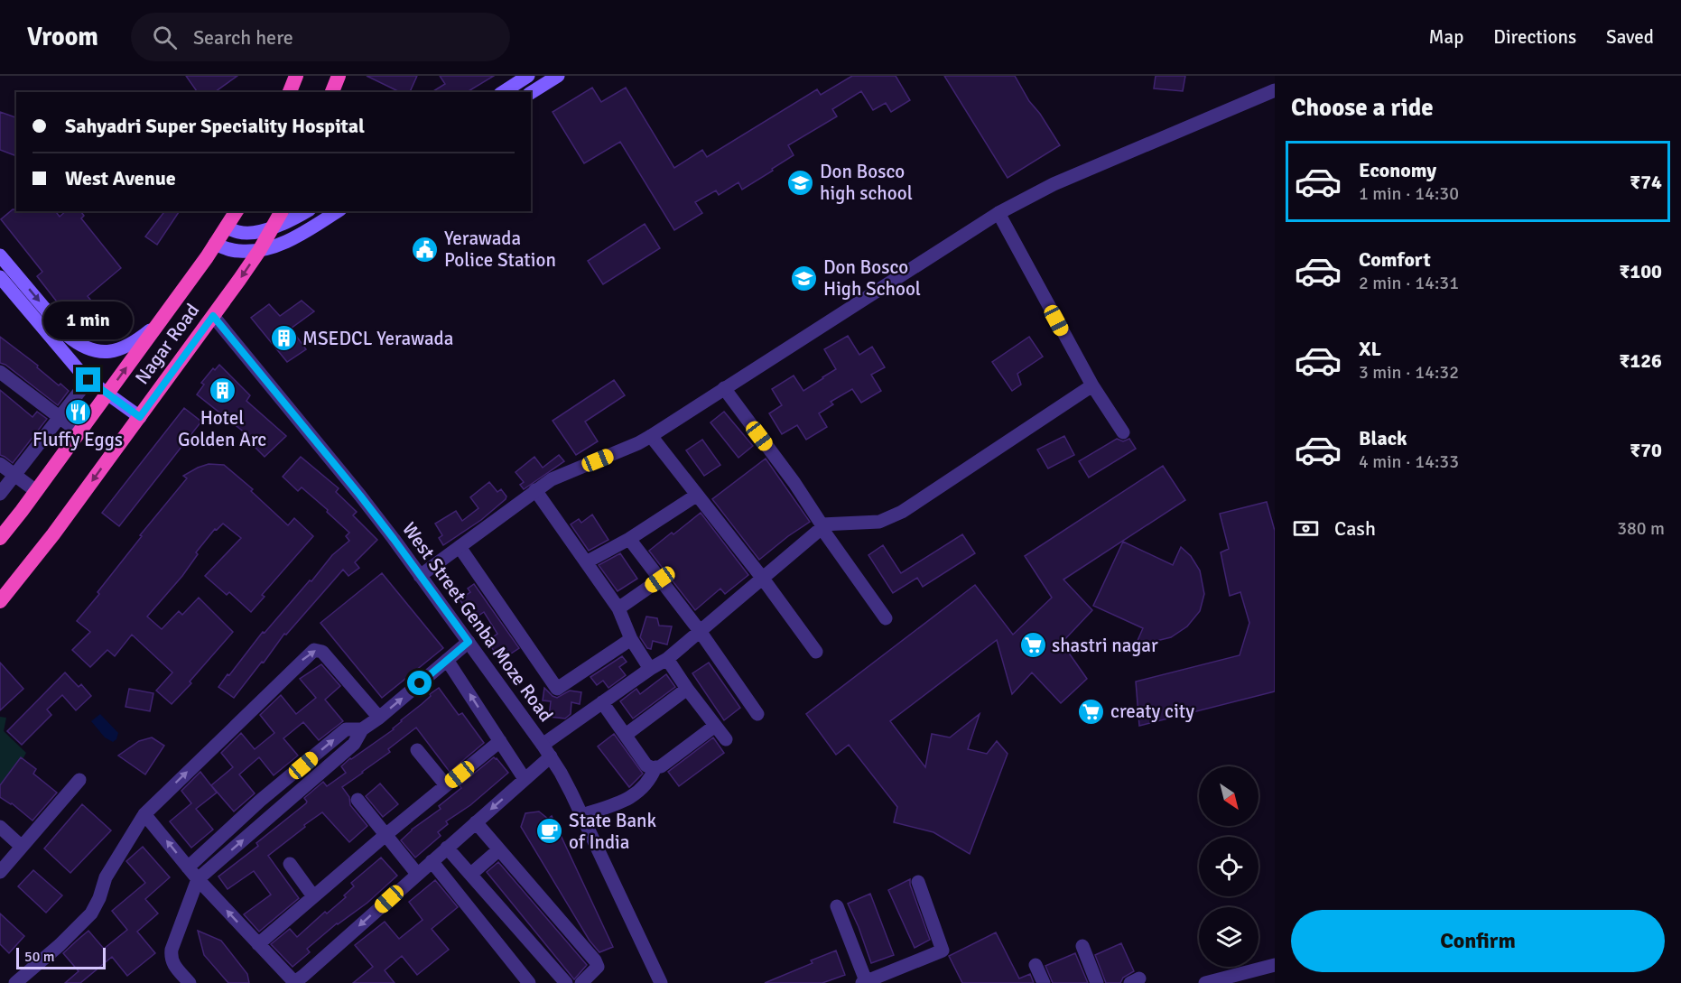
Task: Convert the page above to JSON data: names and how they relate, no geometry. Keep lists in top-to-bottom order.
{
  "streets": {
    "highway": ["Nagar Road"],
    "street": ["West Street Genba Moze Road"]
  },
  "crossings": [
    ["Nagar Road", "West Street Genba Moze Road"]
  ],
  "places": {
    "school or university": ["Don Bosco high school", "Don Bosco High School"],
    "public building": ["Yerawada Police Station"],
    "building": ["MSEDCL Yerawada", "Hotel Golden Arc"],
    "restaurant": ["Fluffy Eggs"],
    "supermarket": ["shastri nagar", "creaty city"],
    "cafe": ["State Bank of India"]
  },
  "scale_bar": "50 m",
  "north": "bottom right",
  "page": {
    "header": "Vroom",
    "search": "Search here",
    "nav": ["Map", "Directions", "Saved"],
    "heading": "Choose a ride",
    "banner": ["Sahyadri Super Speciality Hospital", "West Avenue"],
    "list": [
      {
        "name": "Economy",
        "note": "1 min · 14:30",
        "value": "₹74"
      },
      {
        "name": "Comfort",
        "note": "2 min · 14:31",
        "value": "₹100"
      },
      {
        "name": "XL",
        "note": "3 min · 14:32",
        "value": "₹126"
      },
      {
        "name": "Black",
        "note": "4 min · 14:33",
        "value": "₹70"
      }
    ],
    "bubble": "1 min",
    "pay": ["Cash", "380 m"],
    "buttons": "Confirm",
    "scale": "50 m"
  }
}
